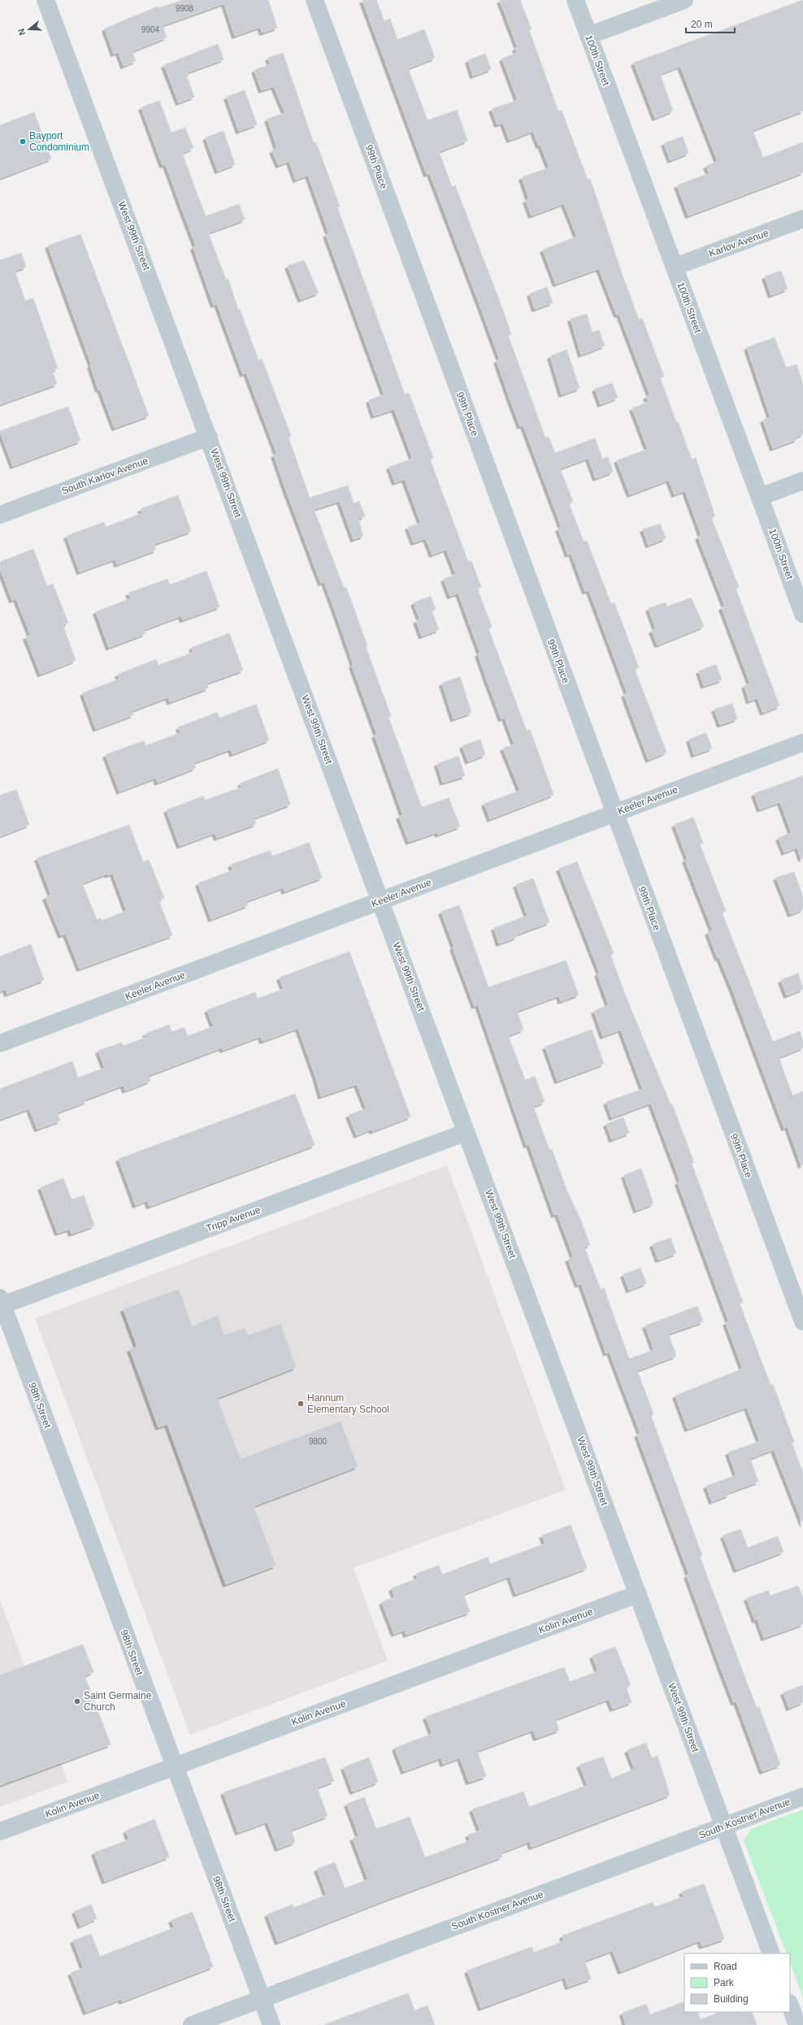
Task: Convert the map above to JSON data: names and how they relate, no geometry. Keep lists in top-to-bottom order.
{
  "streets": {
    "street": [
      "100th Street",
      "99th Place",
      "West 99th Street",
      "Karlov Avenue",
      "South Karlov Avenue",
      "Keeler Avenue",
      "Tripp Avenue",
      "98th Street",
      "Kolin Avenue",
      "South Kostner Avenue"
    ]
  },
  "crossings": [
    ["100th Street", "Karlov Avenue"],
    ["99th Place", "Keeler Avenue"],
    ["West 99th Street", "South Karlov Avenue"],
    ["West 99th Street", "Keeler Avenue"],
    ["West 99th Street", "Tripp Avenue"],
    ["West 99th Street", "Kolin Avenue"],
    ["West 99th Street", "South Kostner Avenue"],
    ["Tripp Avenue", "98th Street"],
    ["98th Street", "Kolin Avenue"],
    ["98th Street", "South Kostner Avenue"]
  ],
  "places": ["Bayport Condominium", "Hannum Elementary School", "Saint Germaine Church"],
  "house_numbers": ["9908", "9904", "9800"],
  "legend": ["Road", "Park", "Building"],
  "scale_bar": "20 m",
  "north": "left"
}
